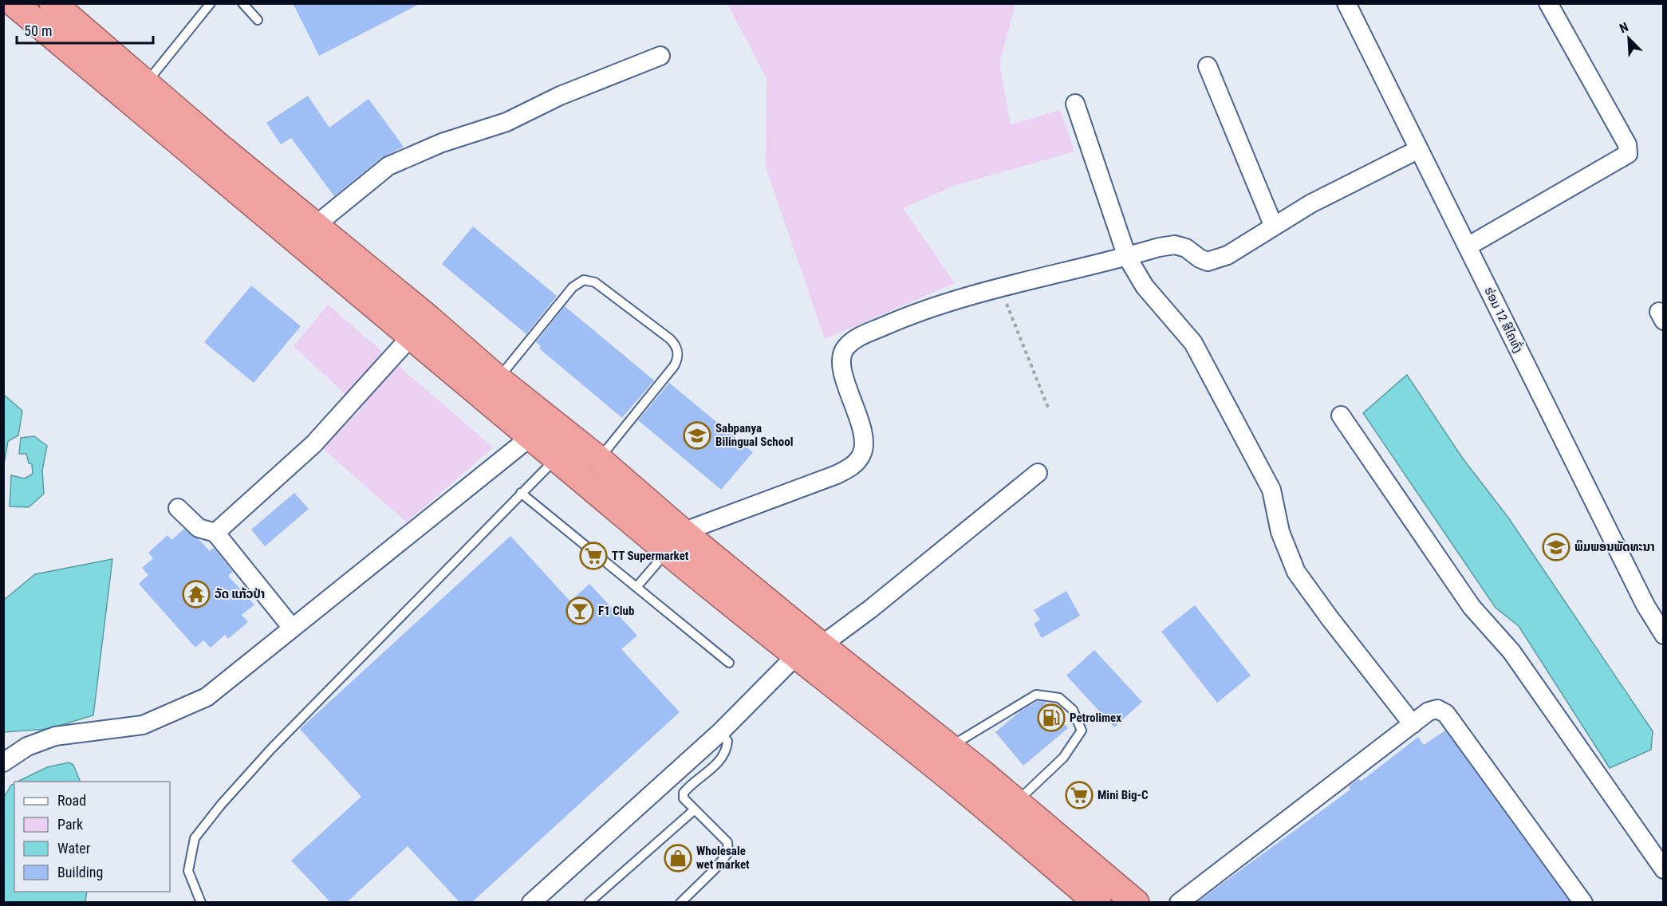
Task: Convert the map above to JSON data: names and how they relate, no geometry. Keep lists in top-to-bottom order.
{
  "streets": {
    "street": ["ຮ່ອມ 12 ສີໄຄທົ່ງ"]
  },
  "places": {
    "school or university": ["Sabpanya Bilingual School", "ພິມພອນພັດທະນາ"],
    "supermarket": ["TT Supermarket", "Mini Big-C"],
    "temple": ["ວັດ ແກ້ວປ່າ"],
    "bar": ["F1 Club"],
    "fuel station": ["Petrolimex"],
    "shop": ["Wholesale wet market"]
  },
  "legend": [
    "Road",
    "Park",
    "Water",
    "Building"
  ],
  "scale_bar": "50 m",
  "north": "top left"
}
